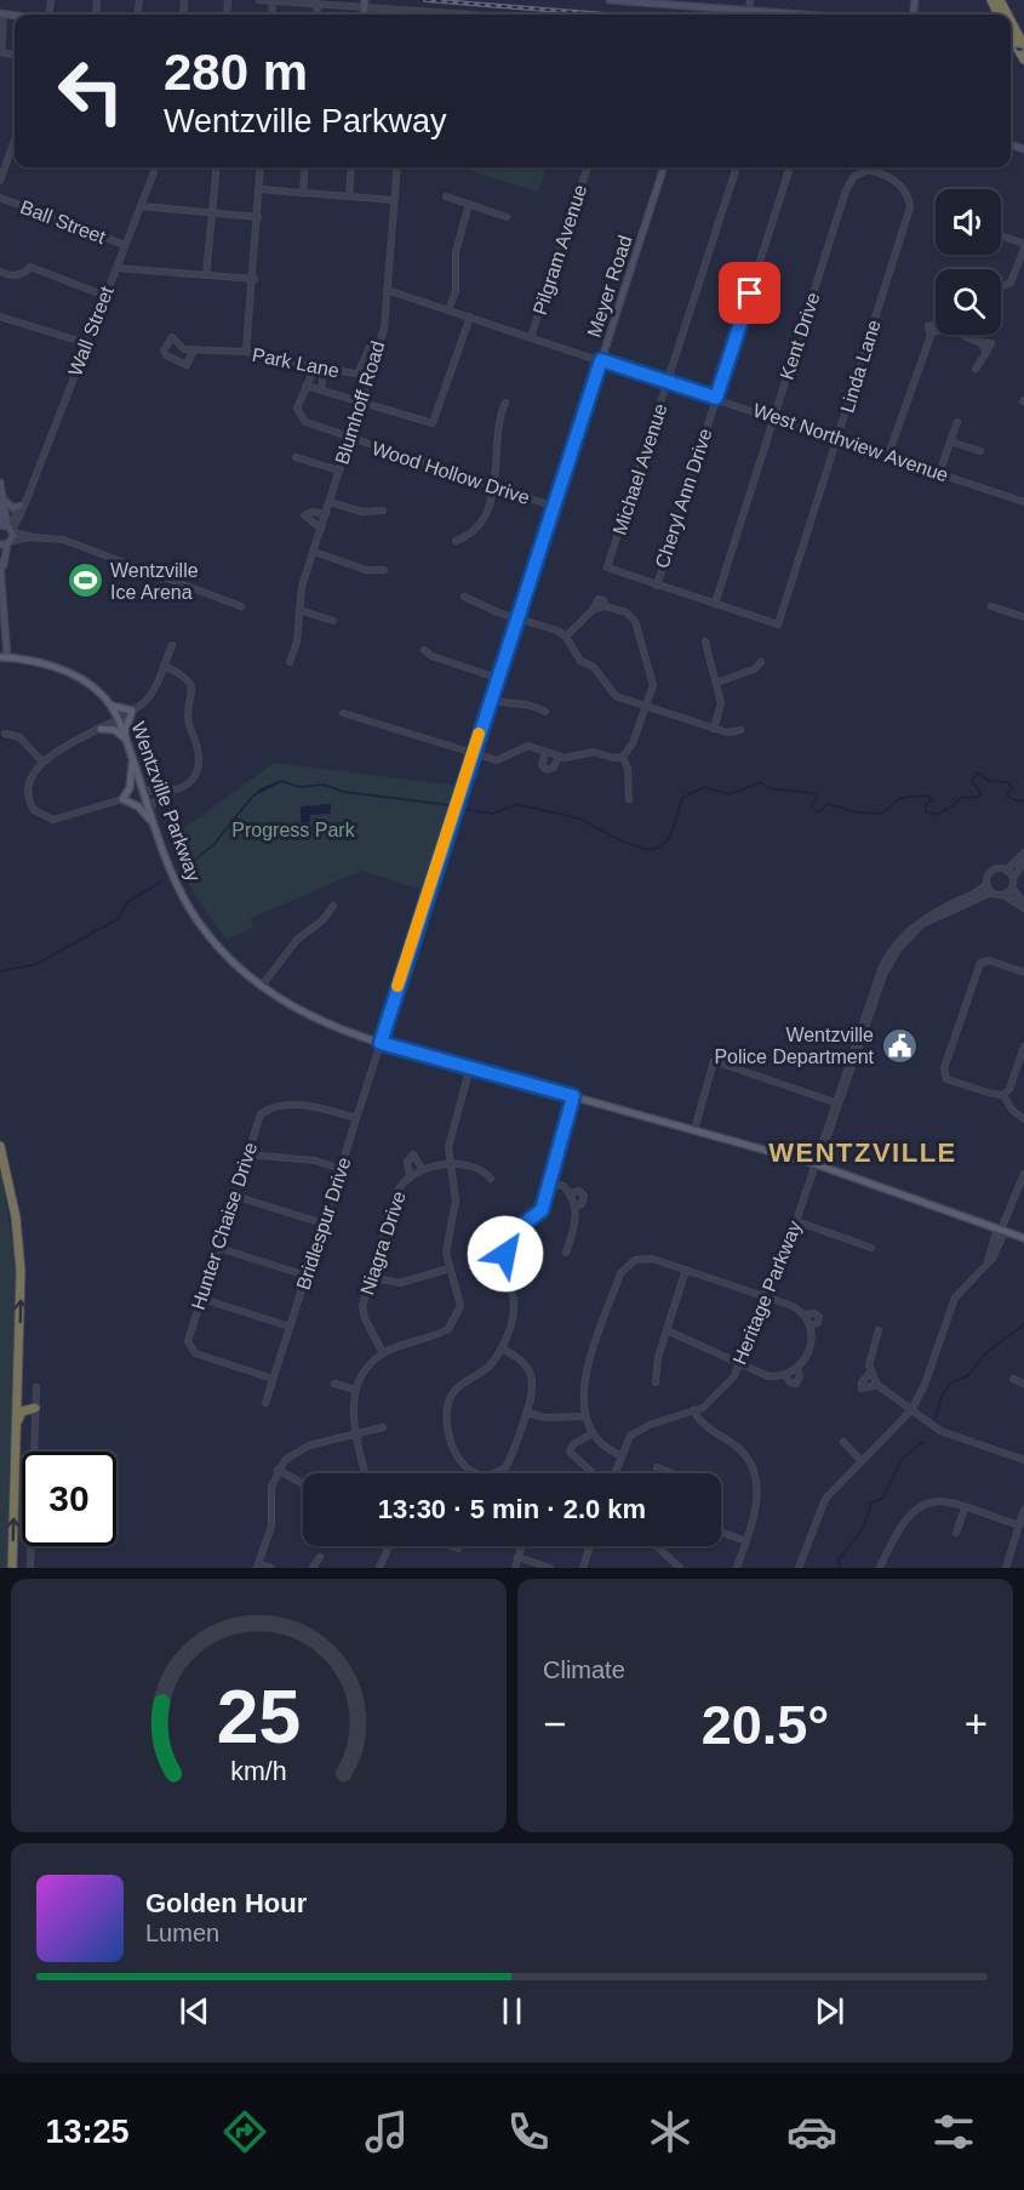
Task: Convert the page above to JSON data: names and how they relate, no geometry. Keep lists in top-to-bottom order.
{
  "streets": {
    "main road": ["Wentzville Parkway"],
    "street": [
      "Ball Street",
      "Pilgram Avenue",
      "Meyer Road",
      "Wall Street",
      "Kent Drive",
      "Park Lane",
      "Linda Lane",
      "Blumhoff Road",
      "West Northview Avenue",
      "Michael Avenue",
      "Wood Hollow Drive",
      "Cheryl Ann Drive",
      "Bridlespur Drive",
      "Hunter Chaise Drive",
      "Niagra Drive",
      "Heritage Parkway"
    ]
  },
  "crossings": [
    ["Ball Street", "Wall Street"],
    ["Pilgram Avenue", "West Northview Avenue"],
    ["Meyer Road", "West Northview Avenue"],
    ["Meyer Road", "Wood Hollow Drive"],
    ["Meyer Road", "Wentzville Parkway"],
    ["Meyer Road", "Bridlespur Drive"],
    ["Kent Drive", "Linda Lane"],
    ["Kent Drive", "West Northview Avenue"],
    ["Park Lane", "Blumhoff Road"],
    ["Linda Lane", "West Northview Avenue"],
    ["Blumhoff Road", "West Northview Avenue"],
    ["Blumhoff Road", "Wood Hollow Drive"],
    ["West Northview Avenue", "Michael Avenue"],
    ["West Northview Avenue", "Cheryl Ann Drive"],
    ["Michael Avenue", "Cheryl Ann Drive"],
    ["Wentzville Parkway", "Bridlespur Drive"],
    ["Wentzville Parkway", "Heritage Parkway"],
    ["Bridlespur Drive", "Hunter Chaise Drive"]
  ],
  "districts": ["WENTZVILLE"],
  "parks": ["Progress Park"],
  "places": {
    "sports": ["Wentzville Ice Arena"],
    "public building": ["Wentzville Police Department"]
  },
  "page": {
    "turn": ["280 m", "Wentzville Parkway"],
    "limit": "30",
    "trip": "13:30 · 5 min · 2.0 km",
    "tile": "Climate",
    "heat": ["−", "20.5°", "+"],
    "song": ["Golden Hour", "Lumen"],
    "tabs": "13:25",
    "gauge": ["25", "km/h"]
  }
}
